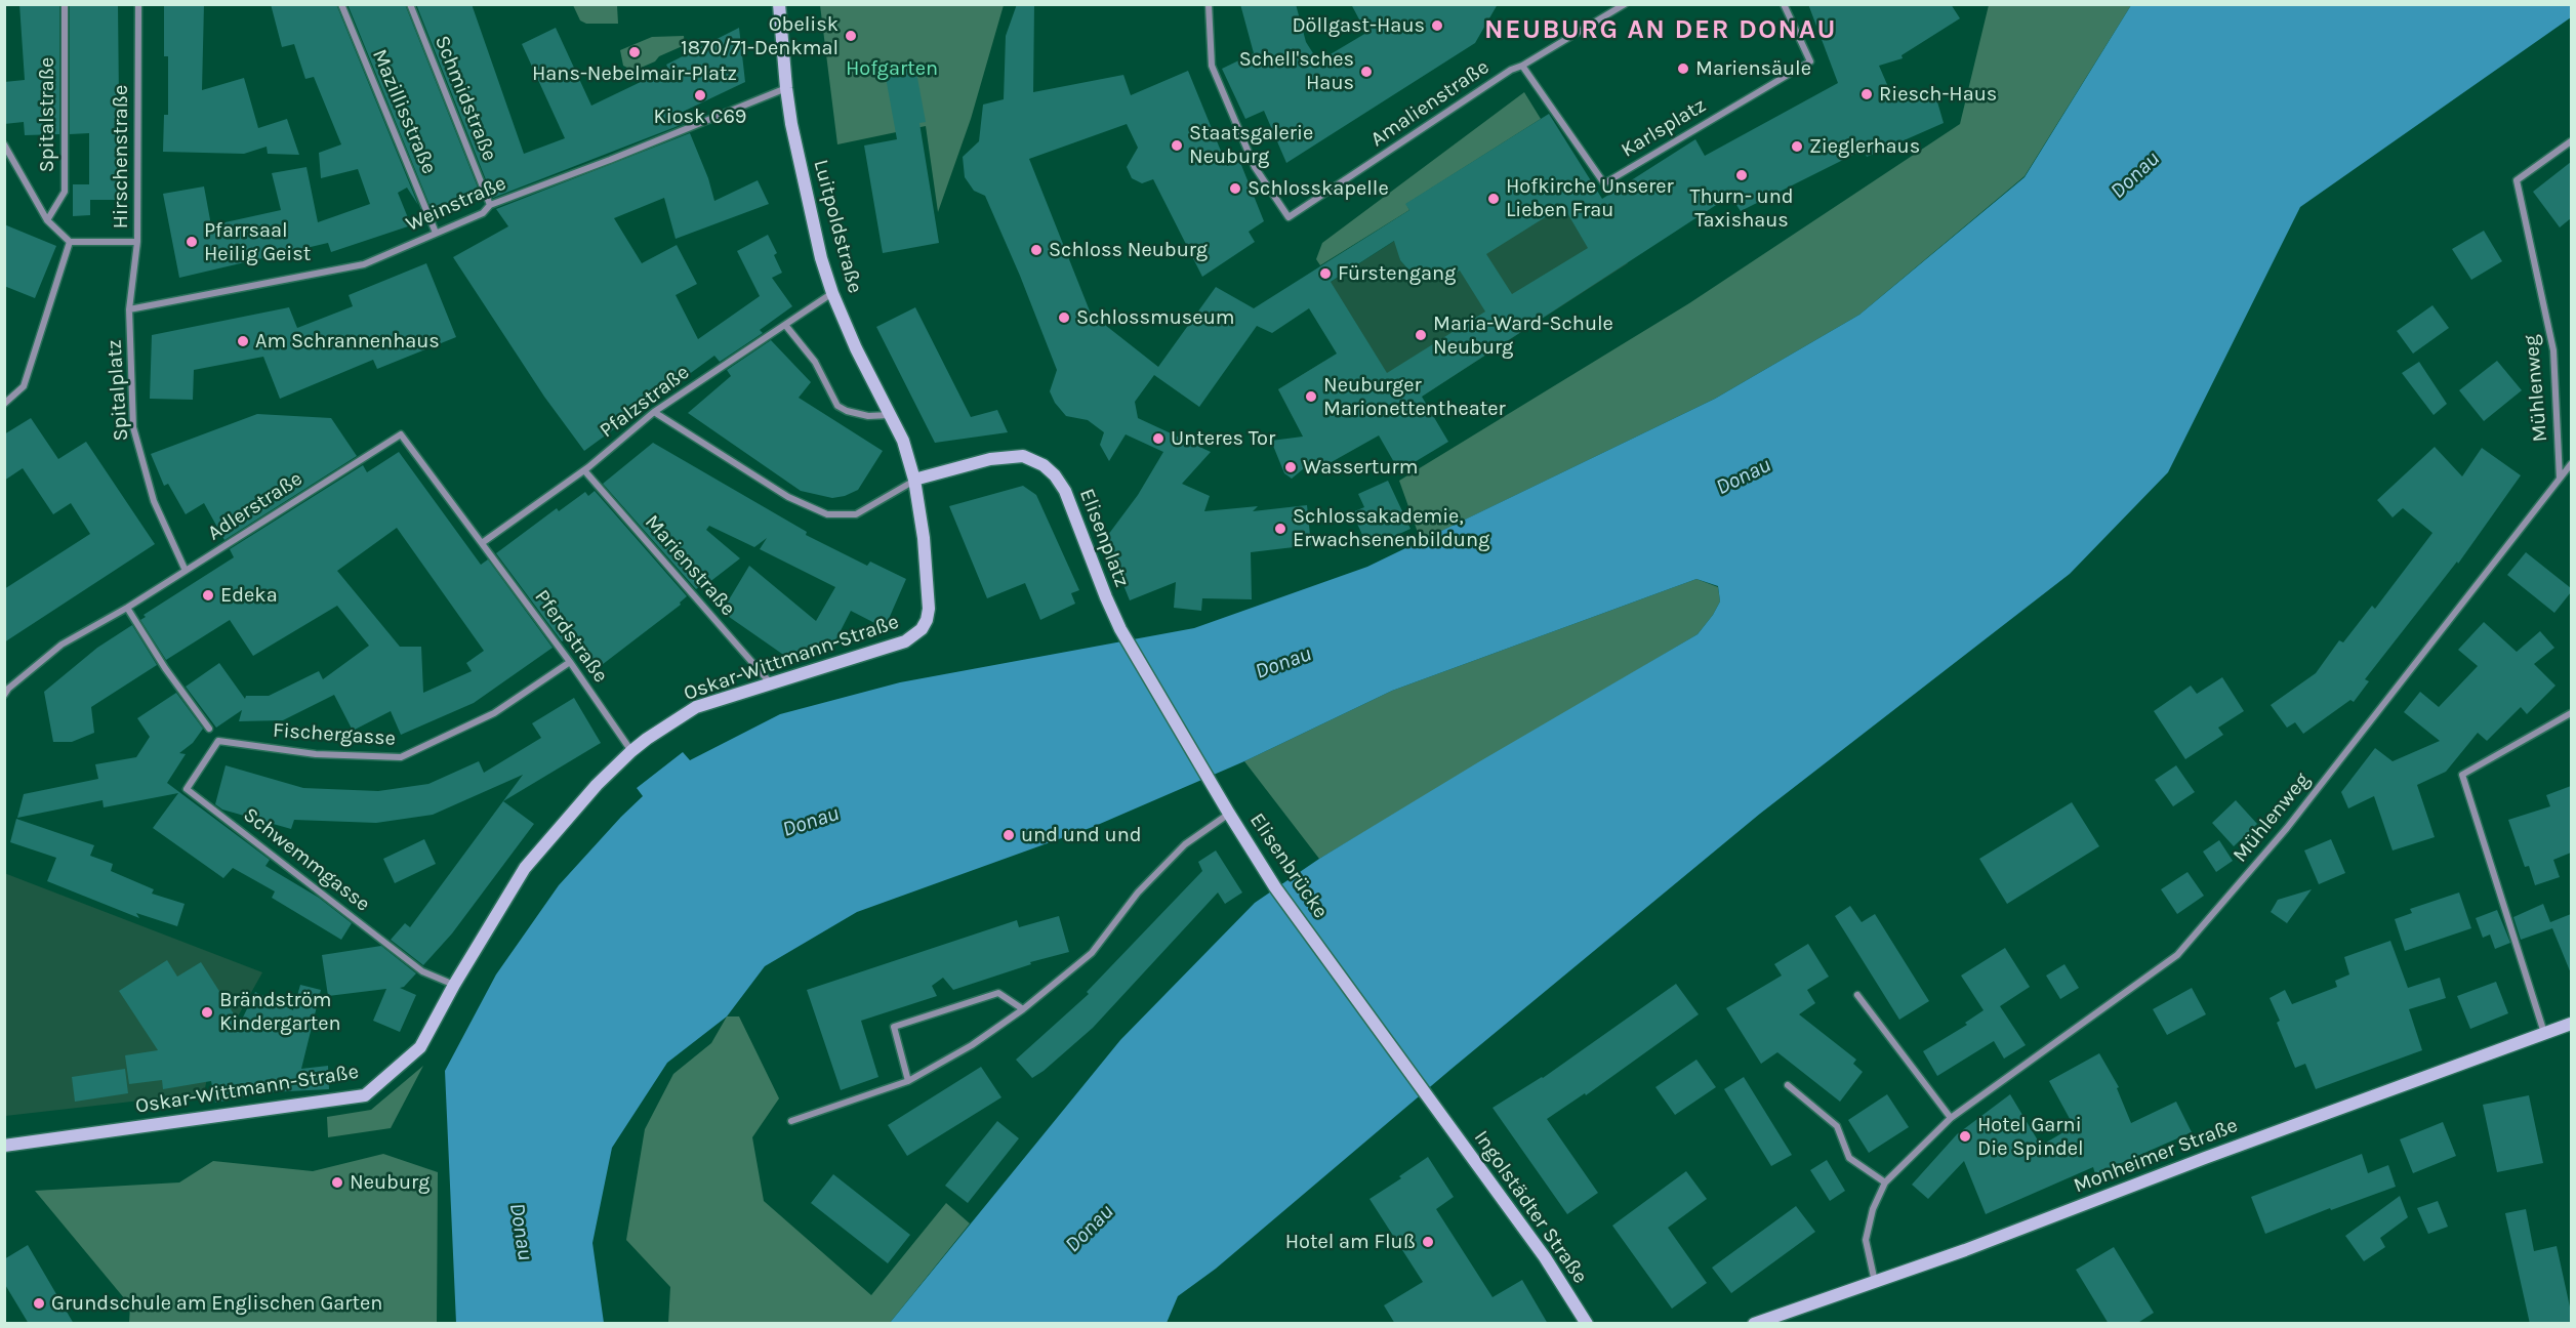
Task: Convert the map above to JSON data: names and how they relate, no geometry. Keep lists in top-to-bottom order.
{
  "streets": {
    "main road": [
      "Luitpoldstraße",
      "Elisenplatz",
      "Oskar-Wittmann-Straße",
      "Elisenbrücke",
      "Monheimer Straße",
      "Ingolstädter Straße"
    ],
    "street": [
      "Schmidstraße",
      "Amalienstraße",
      "Mazillisstraße",
      "Spitalstraße",
      "Karlsplatz",
      "Hirschenstraße",
      "Weinstraße",
      "Mühlenweg",
      "Spitalplatz",
      "Pfalzstraße",
      "Adlerstraße",
      "Marienstraße",
      "Pferdstraße",
      "Fischergasse",
      "Schwemmgasse"
    ]
  },
  "crossings": [
    ["Schmidstraße", "Weinstraße"],
    ["Amalienstraße", "Karlsplatz"],
    ["Mazillisstraße", "Weinstraße"],
    ["Hirschenstraße", "Weinstraße"],
    ["Hirschenstraße", "Spitalplatz"],
    ["Weinstraße", "Luitpoldstraße"],
    ["Weinstraße", "Spitalplatz"],
    ["Luitpoldstraße", "Pfalzstraße"],
    ["Luitpoldstraße", "Elisenplatz"],
    ["Luitpoldstraße", "Oskar-Wittmann-Straße"],
    ["Mühlenweg", "Monheimer Straße"],
    ["Spitalplatz", "Adlerstraße"],
    ["Pfalzstraße", "Marienstraße"],
    ["Pfalzstraße", "Pferdstraße"],
    ["Adlerstraße", "Pferdstraße"],
    ["Elisenplatz", "Oskar-Wittmann-Straße"],
    ["Elisenplatz", "Elisenbrücke"],
    ["Marienstraße", "Oskar-Wittmann-Straße"],
    ["Pferdstraße", "Oskar-Wittmann-Straße"],
    ["Pferdstraße", "Fischergasse"],
    ["Oskar-Wittmann-Straße", "Schwemmgasse"],
    ["Fischergasse", "Schwemmgasse"],
    ["Elisenbrücke", "Ingolstädter Straße"]
  ],
  "districts": ["NEUBURG AN DER DONAU"],
  "water": ["Donau"],
  "parks": ["Hofgarten"],
  "places": [
    "Döllgast-Haus",
    "Obelisk 1870/71-Denkmal",
    "Hans-Nebelmair-Platz",
    "Mariensäule",
    "Schell'sches Haus",
    "Riesch-Haus",
    "Kiosk C69",
    "Staatsgalerie Neuburg",
    "Zieglerhaus",
    "Thurn- und Taxishaus",
    "Schlosskapelle",
    "Hofkirche Unserer Lieben Frau",
    "Pfarrsaal Heilig Geist",
    "Schloss Neuburg",
    "Fürstengang",
    "Schlossmuseum",
    "Maria-Ward-Schule Neuburg",
    "Am Schrannenhaus",
    "Neuburger Marionettentheater",
    "Unteres Tor",
    "Wasserturm",
    "Schlossakademie, Erwachsenenbildung",
    "Edeka",
    "und und und",
    "Brändström Kindergarten",
    "Hotel Garni Die Spindel",
    "Neuburg",
    "Hotel am Fluß",
    "Grundschule am Englischen Garten"
  ]
}
